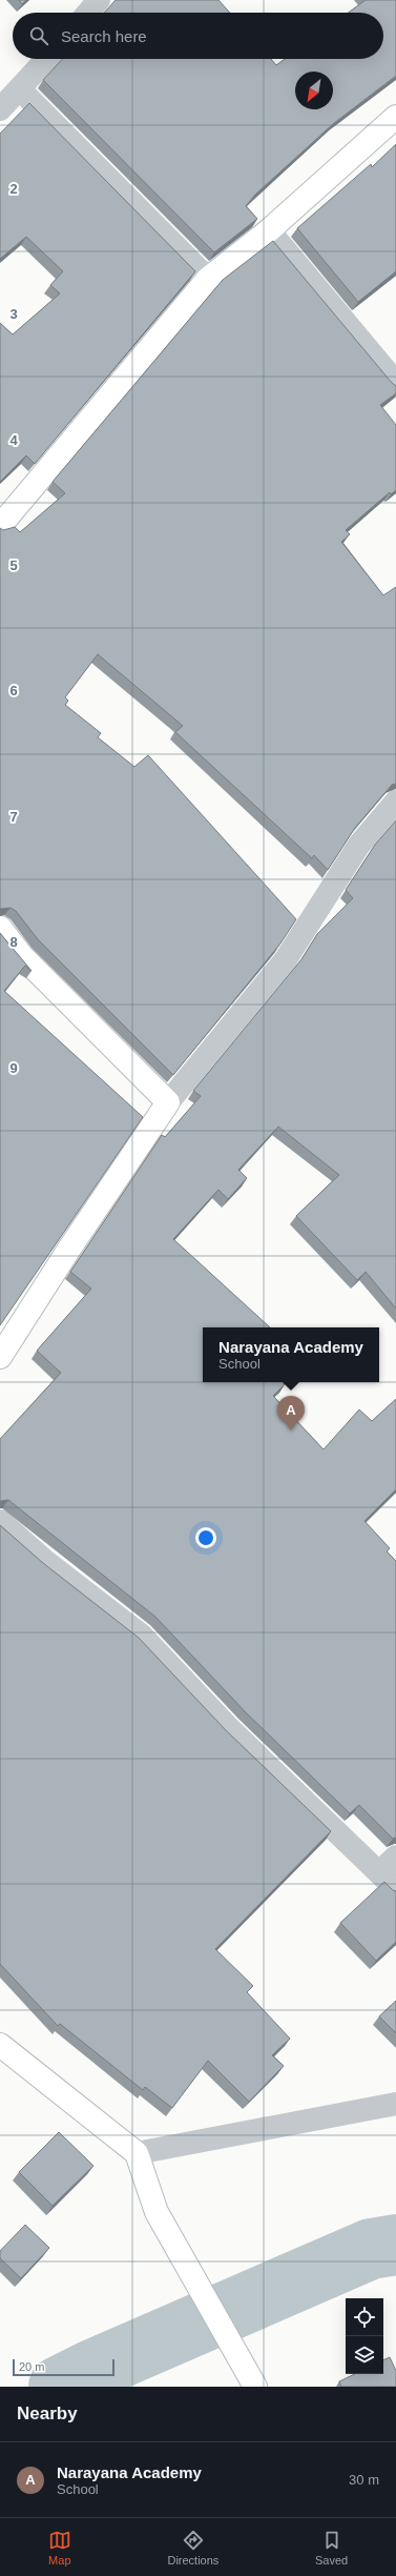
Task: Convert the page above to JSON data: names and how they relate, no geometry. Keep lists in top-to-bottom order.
{
  "scale_bar": "20 m",
  "north": "bottom left",
  "page": {
    "search": "Search here",
    "popup": ["Narayana Academy", "School"],
    "pins": "A",
    "scale": "20 m",
    "heading": "Nearby",
    "list": [
      {
        "mark": "A",
        "name": "Narayana Academy",
        "note": "School",
        "value": "30 m"
      }
    ],
    "nav": ["Map", "Directions", "Saved"]
  },
  "grid": {
    "rows": [
      "2",
      "3",
      "4",
      "5",
      "6",
      "7",
      "8",
      "9"
    ]
  }
}
